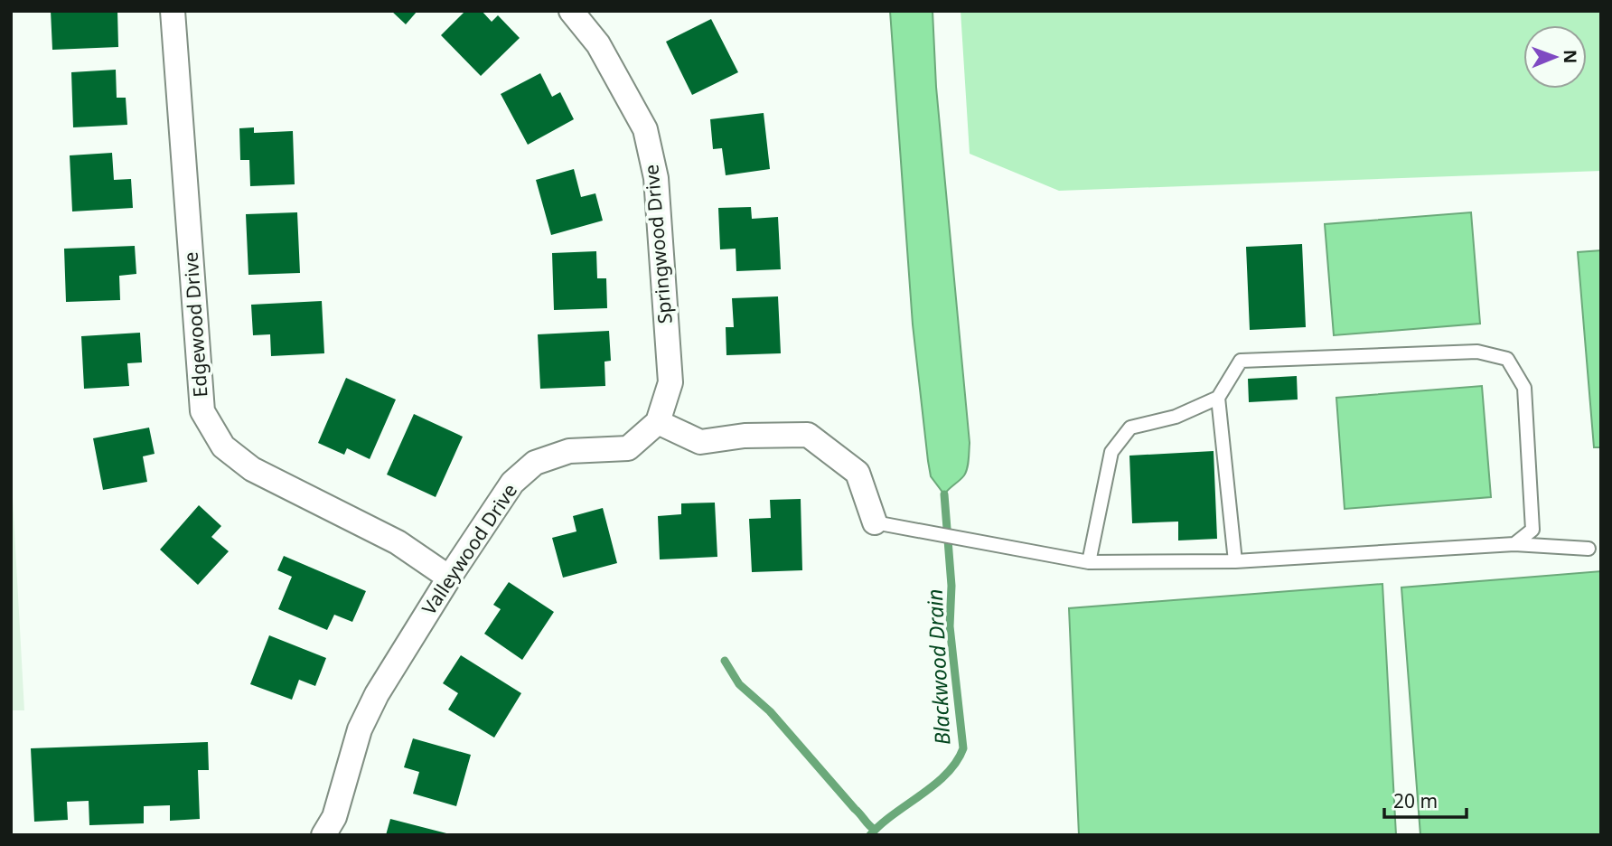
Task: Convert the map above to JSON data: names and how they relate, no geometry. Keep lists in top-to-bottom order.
{
  "streets": {
    "street": ["Springwood Drive", "Edgewood Drive", "Valleywood Drive"]
  },
  "crossings": [
    ["Springwood Drive", "Valleywood Drive"],
    ["Edgewood Drive", "Valleywood Drive"]
  ],
  "water": ["Blackwood Drain"],
  "scale_bar": "20 m",
  "north": "right"
}
